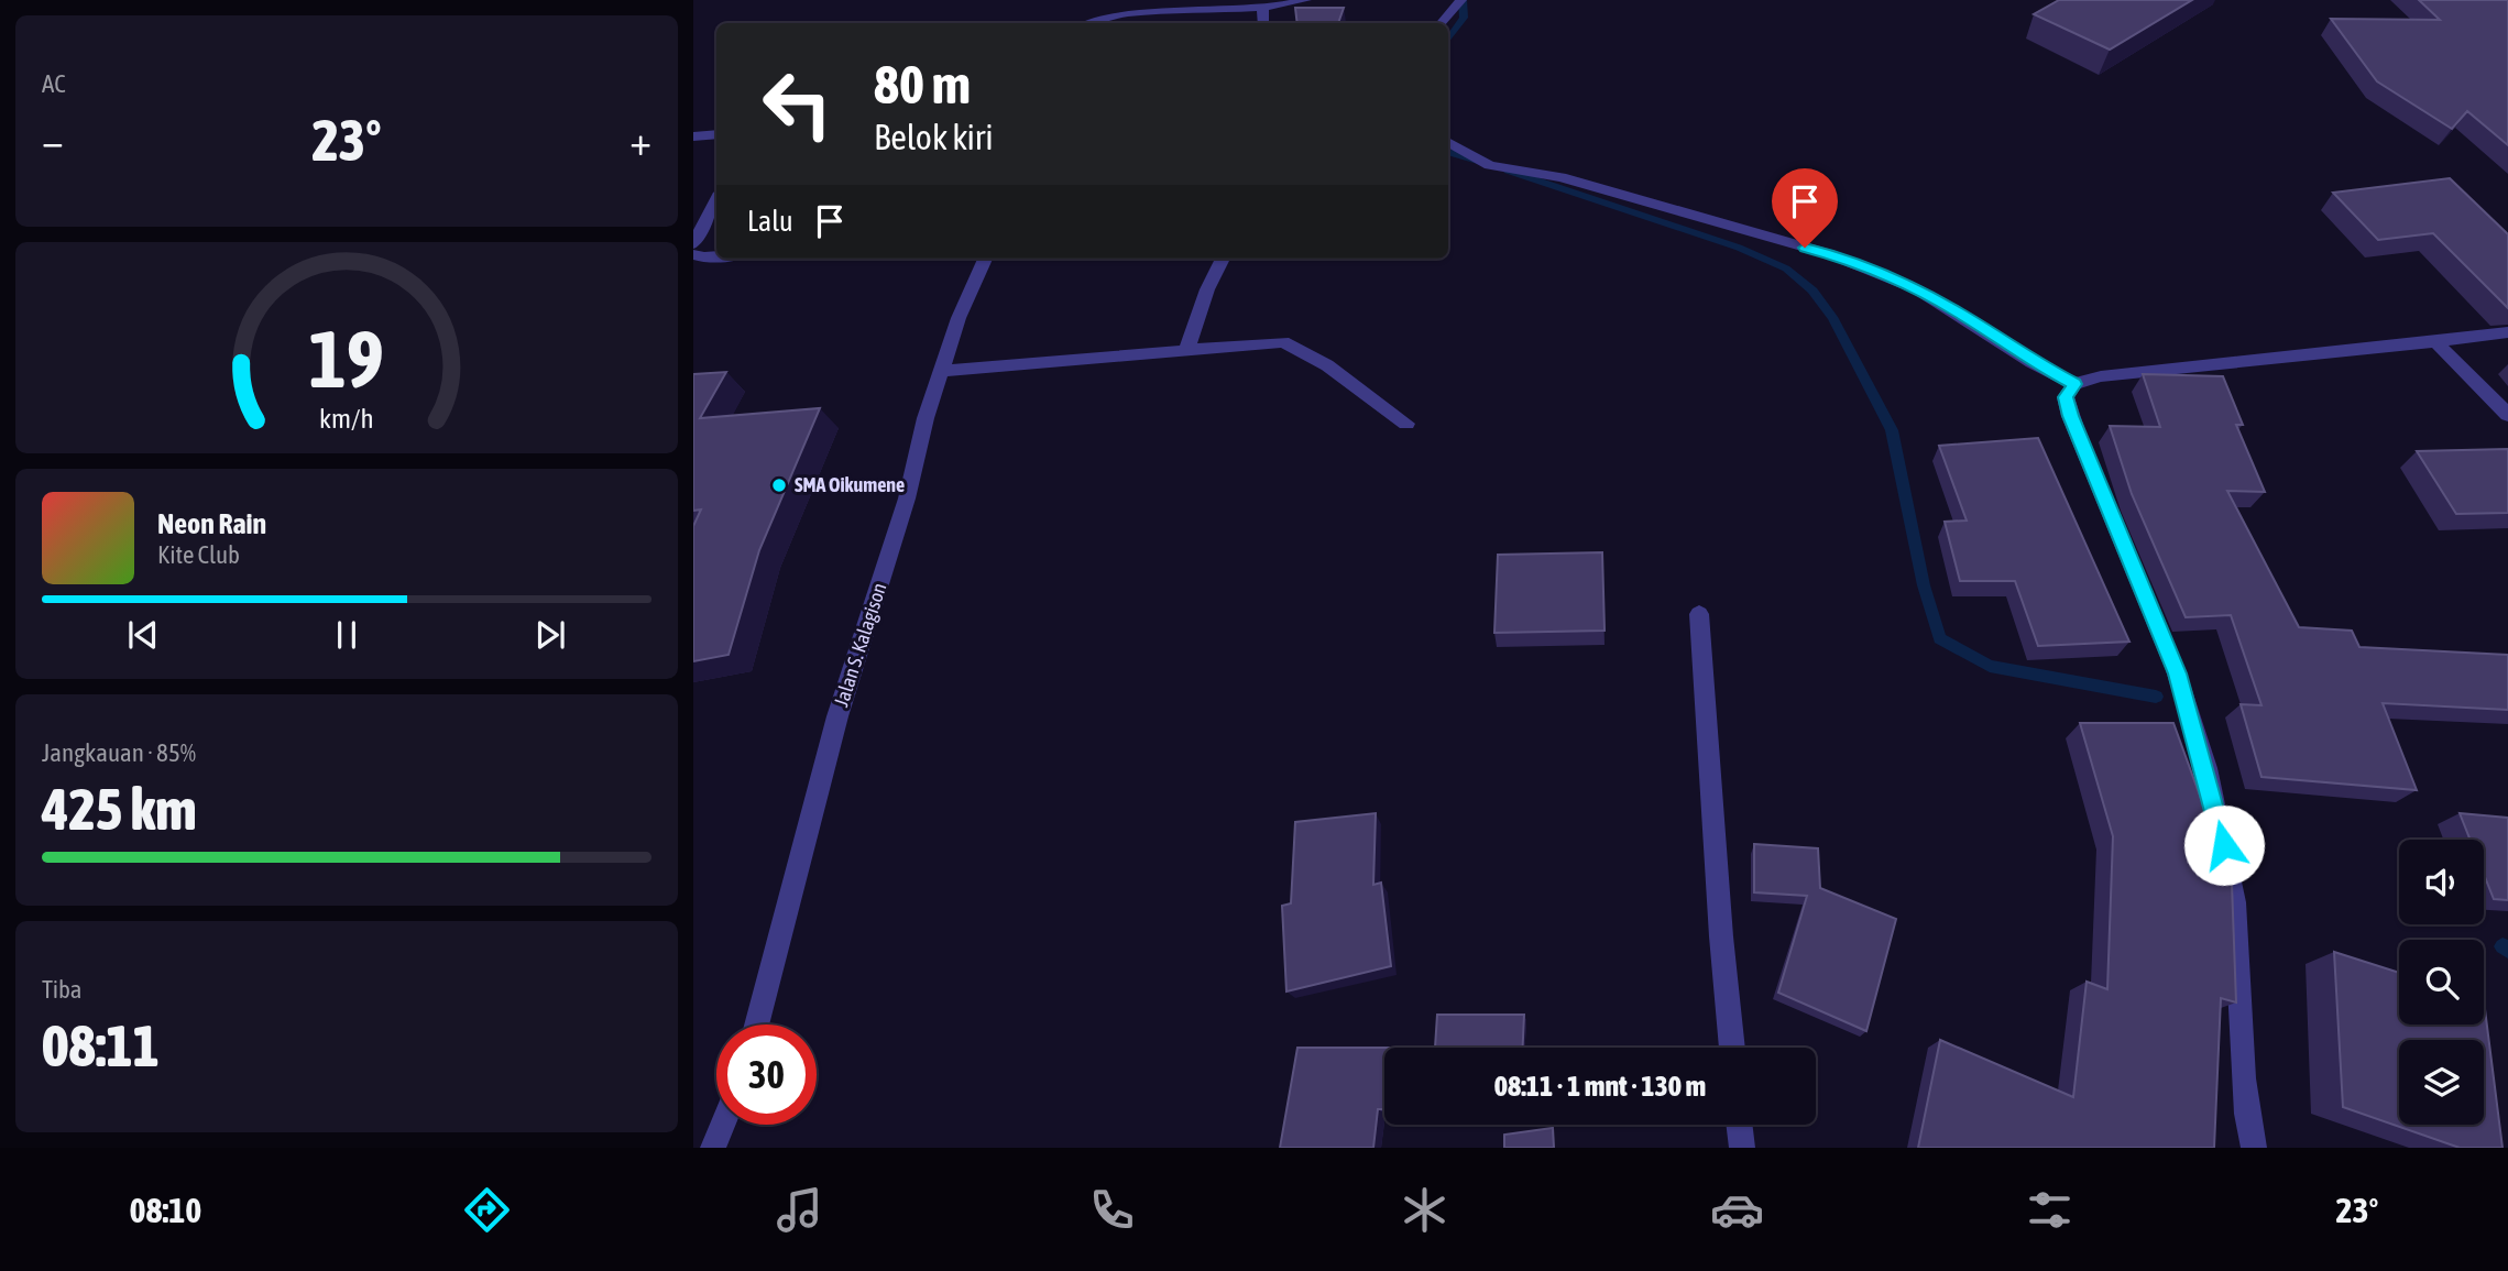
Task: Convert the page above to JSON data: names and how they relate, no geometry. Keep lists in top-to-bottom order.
{
  "streets": {
    "street": ["Jalan S. Kalagison"]
  },
  "places": ["SMA Oikumene"],
  "page": {
    "tile": [
      "AC",
      ["Jangkauan · 85%", "425 km"],
      ["Tiba", "08:11"]
    ],
    "turn": ["80 m", "Belok kiri"],
    "heat": ["−", "23°", "+"],
    "then": "Lalu",
    "song": ["Neon Rain", "Kite Club"],
    "limit": "30",
    "trip": "08:11 · 1 mnt · 130 m",
    "tabs": ["08:10", "23°"],
    "gauge": ["19", "km/h"]
  }
}
